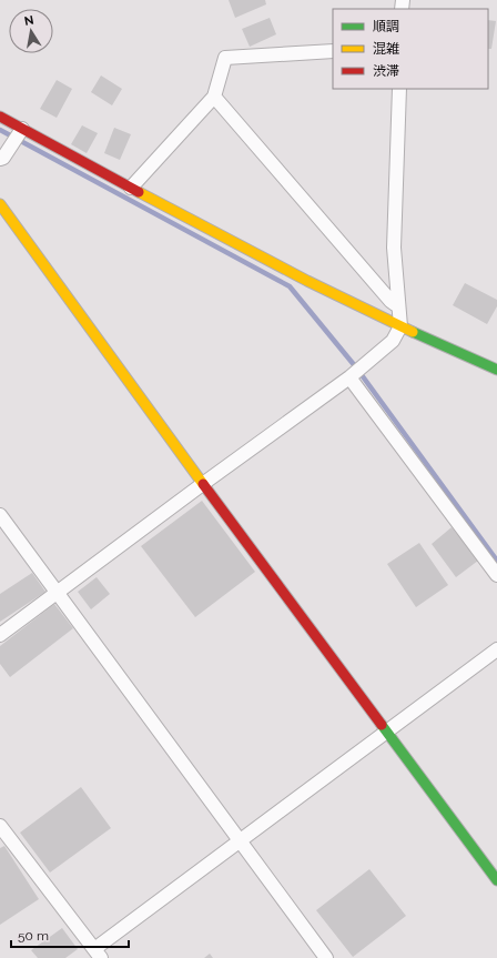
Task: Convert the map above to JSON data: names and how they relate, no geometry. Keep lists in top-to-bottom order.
{
  "legend": ["順調", "混雑", "渋滞"],
  "scale_bar": "50 m",
  "north": "top"
}
